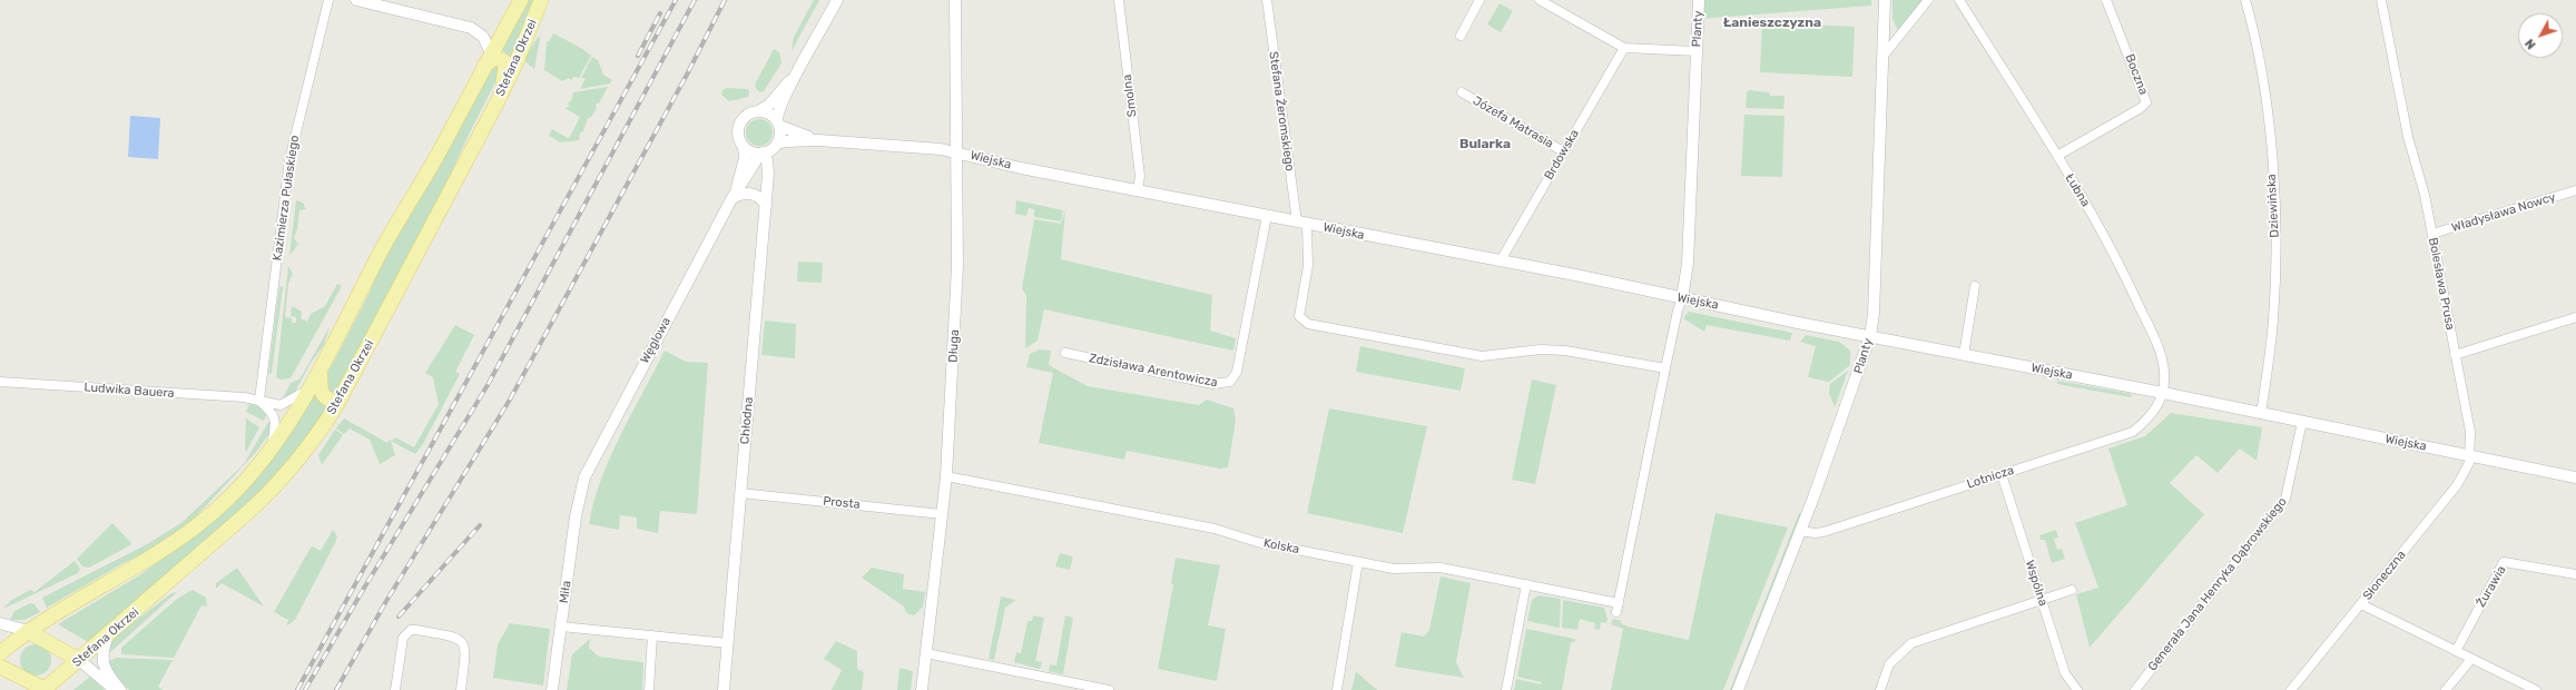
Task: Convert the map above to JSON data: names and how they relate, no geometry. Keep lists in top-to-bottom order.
{
  "streets": {
    "main road": ["Stefana Okrzei"],
    "street": [
      "Planty",
      "Boczna",
      "Smolna",
      "Stefana Żeromskiego",
      "Józefa Matrasia",
      "Brdowska",
      "Wiejska",
      "Łubna",
      "Kazimierza Pułaskiego",
      "Dziewińska",
      "Władysława Nowcy",
      "Bolesława Prusa",
      "Węglowa",
      "Długa",
      "Zdzisława Arentowicza",
      "Ludwika Bauera",
      "Chłodna",
      "Lotnicza",
      "Prosta",
      "Kolska",
      "Słoneczna",
      "Wspólna",
      "Generała Jana Henryka Dąbrowskiego",
      "Żurawia",
      "Miła"
    ]
  },
  "crossings": [
    ["Planty", "Stefana Żeromskiego"],
    ["Planty", "Wiejska"],
    ["Planty", "Lotnicza"],
    ["Planty", "Kolska"],
    ["Stefana Okrzei", "Ludwika Bauera"],
    ["Boczna", "Łubna"],
    ["Smolna", "Wiejska"],
    ["Stefana Żeromskiego", "Wiejska"],
    ["Józefa Matrasia", "Brdowska"],
    ["Brdowska", "Wiejska"],
    ["Wiejska", "Łubna"],
    ["Wiejska", "Dziewińska"],
    ["Wiejska", "Bolesława Prusa"],
    ["Wiejska", "Węglowa"],
    ["Wiejska", "Długa"],
    ["Wiejska", "Zdzisława Arentowicza"],
    ["Wiejska", "Chłodna"],
    ["Wiejska", "Lotnicza"],
    ["Wiejska", "Słoneczna"],
    ["Wiejska", "Generała Jana Henryka Dąbrowskiego"],
    ["Łubna", "Lotnicza"],
    ["Kazimierza Pułaskiego", "Ludwika Bauera"],
    ["Władysława Nowcy", "Bolesława Prusa"],
    ["Bolesława Prusa", "Słoneczna"],
    ["Węglowa", "Chłodna"],
    ["Węglowa", "Miła"],
    ["Długa", "Prosta"],
    ["Długa", "Kolska"],
    ["Chłodna", "Prosta"],
    ["Lotnicza", "Wspólna"]
  ],
  "districts": ["Łanieszczyzna", "Bularka"],
  "north": "bottom left"
}
